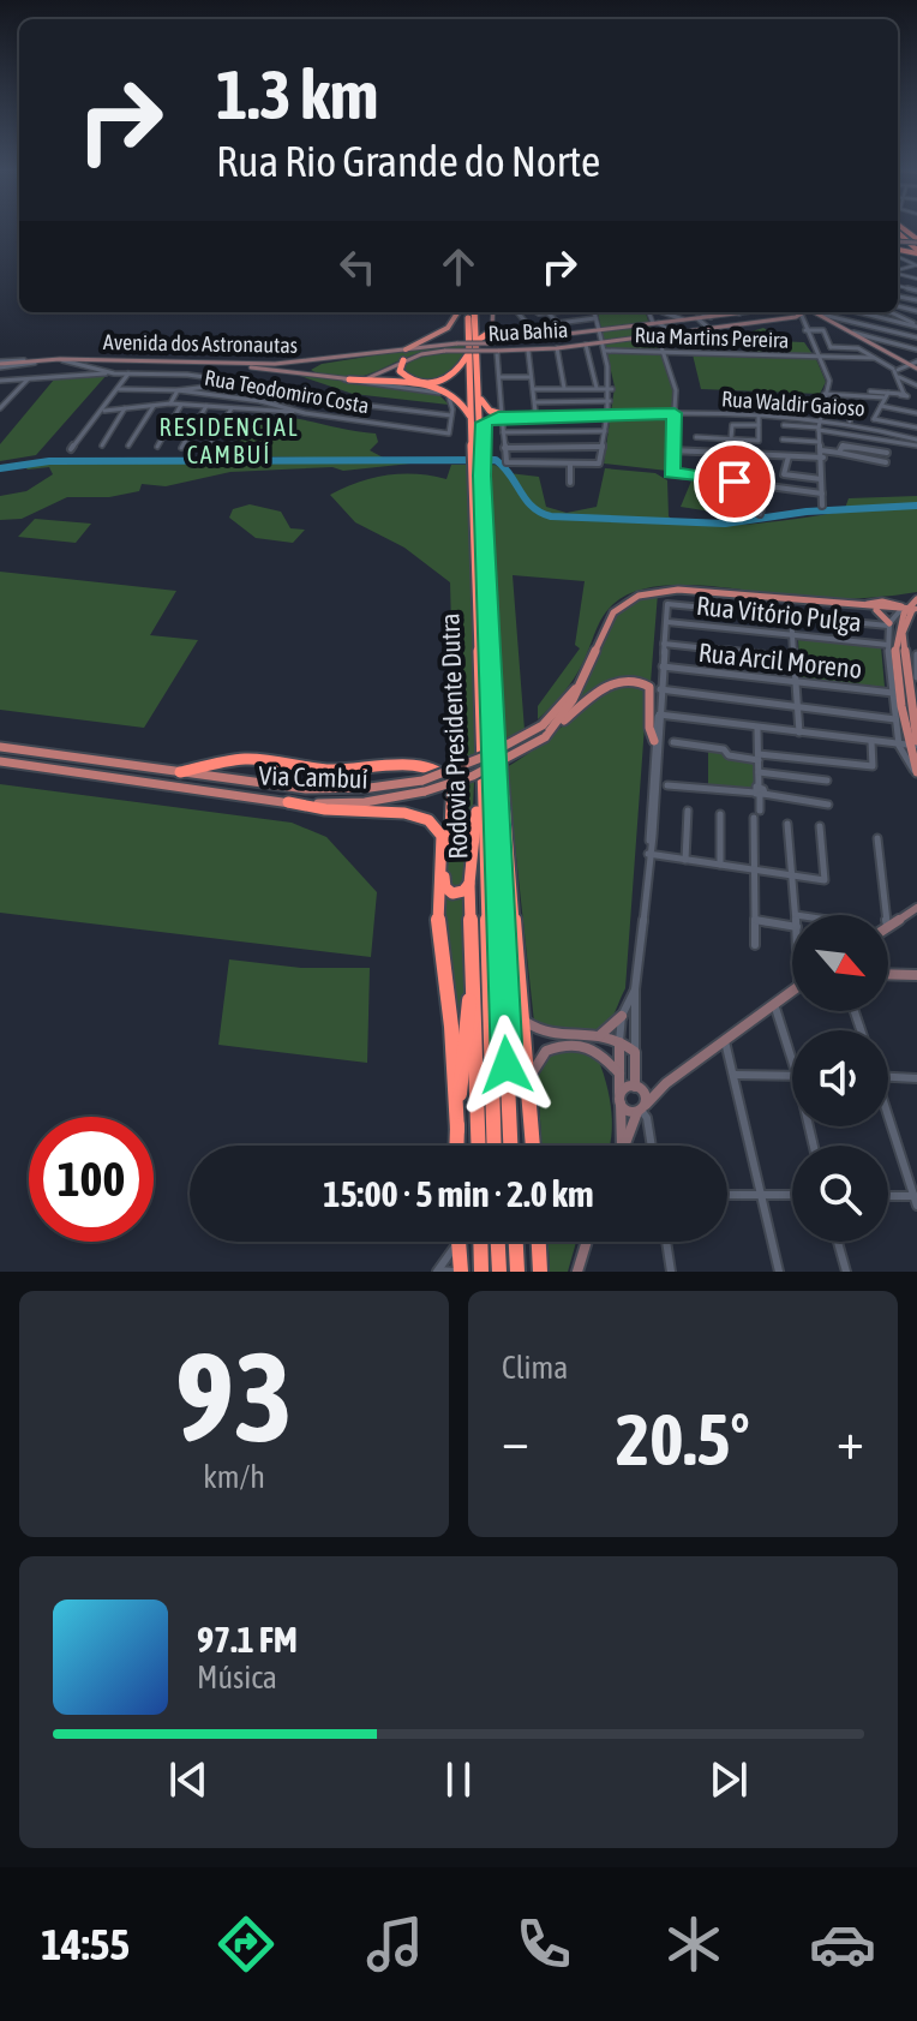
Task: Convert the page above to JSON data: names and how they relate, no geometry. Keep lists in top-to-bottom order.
{
  "streets": {
    "highway": ["Rodovia Presidente Dutra"],
    "main road": ["Rua Bahia", "Avenida dos Astronautas", "Via Cambuí"],
    "street": [
      "Rua Martins Pereira",
      "Rua Teodomiro Costa",
      "Rua Waldir Gaioso",
      "Rua Vitório Pulga",
      "Rua Arcil Moreno"
    ]
  },
  "crossings": [
    ["Rua Bahia", "Avenida dos Astronautas"]
  ],
  "districts": ["RESIDENCIAL CAMBUÍ"],
  "north": "bottom right",
  "page": {
    "turn": ["1.3 km", "Rua Rio Grande do Norte"],
    "limit": "100",
    "trip": "15:00 · 5 min · 2.0 km",
    "tile": [
      ["93", "km/h"],
      "Clima"
    ],
    "heat": ["−", "20.5°", "+"],
    "song": ["97.1 FM", "Música"],
    "tabs": "14:55"
  }
}
